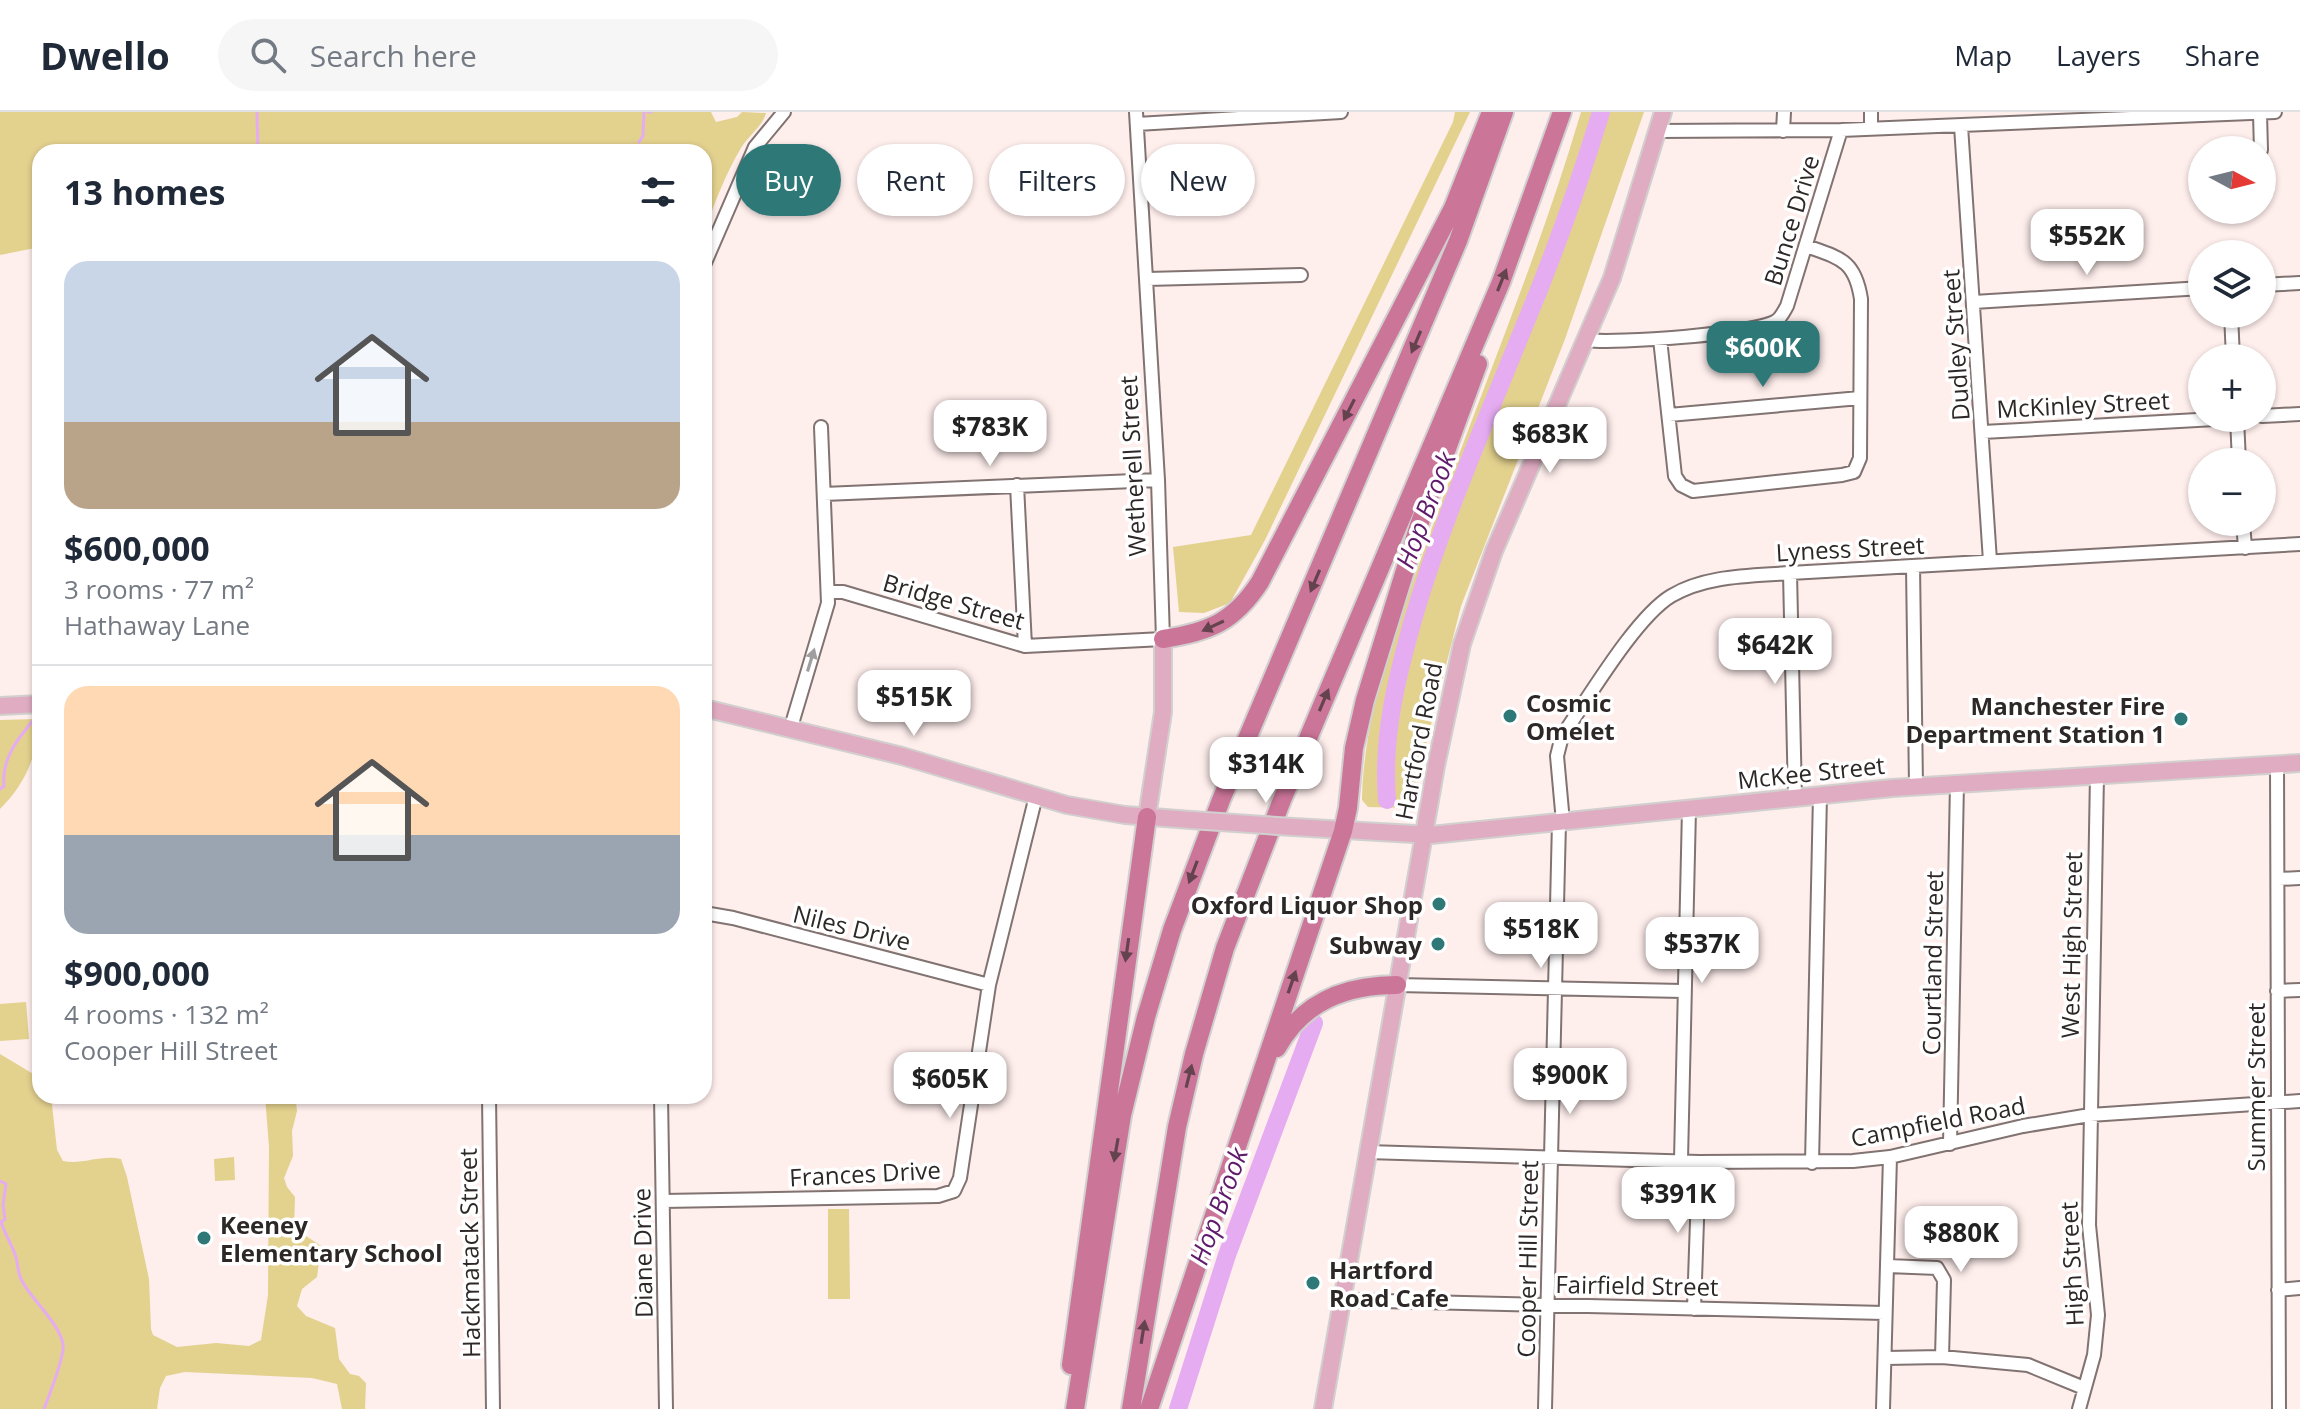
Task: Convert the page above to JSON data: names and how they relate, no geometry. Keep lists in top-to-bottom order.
{
  "streets": {
    "main road": ["Wetherell Street", "Hartford Road", "McKee Street"],
    "street": [
      "Bunce Drive",
      "Dudley Street",
      "McKinley Street",
      "Lyness Street",
      "Bridge Street",
      "Niles Drive",
      "West High Street",
      "Courtland Street",
      "Summer Street",
      "Campfield Road",
      "Frances Drive",
      "Hackmatack Street",
      "Diane Drive",
      "Cooper Hill Street",
      "High Street",
      "Fairfield Street"
    ]
  },
  "crossings": [
    ["Bunce Drive", "Hartford Road"],
    ["Dudley Street", "McKinley Street"],
    ["Dudley Street", "Lyness Street"],
    ["Wetherell Street", "Bridge Street"],
    ["Wetherell Street", "McKee Street"],
    ["Lyness Street", "McKee Street"],
    ["Lyness Street", "Cooper Hill Street"],
    ["Hartford Road", "McKee Street"],
    ["Hartford Road", "Campfield Road"],
    ["Hartford Road", "Fairfield Street"],
    ["McKee Street", "West High Street"],
    ["McKee Street", "Courtland Street"],
    ["McKee Street", "Summer Street"],
    ["McKee Street", "Frances Drive"],
    ["McKee Street", "Cooper Hill Street"],
    ["Niles Drive", "Frances Drive"],
    ["West High Street", "Campfield Road"],
    ["West High Street", "High Street"],
    ["Courtland Street", "Campfield Road"],
    ["Summer Street", "Campfield Road"],
    ["Campfield Road", "Cooper Hill Street"],
    ["Campfield Road", "High Street"],
    ["Frances Drive", "Diane Drive"],
    ["Cooper Hill Street", "Fairfield Street"]
  ],
  "water": ["Hop Brook"],
  "places": [
    "Cosmic Omelet",
    "Manchester Fire Department Station 1",
    "Oxford Liquor Shop",
    "Subway",
    "Keeney Elementary School",
    "Hartford Road Cafe"
  ],
  "north": "right",
  "page": {
    "header": "Dwello",
    "search": "Search here",
    "nav": ["Map", "Layers", "Share"],
    "map_buttons": ["+", "−"],
    "chip": [
      "Buy",
      "Rent",
      "Filters",
      "New"
    ],
    "heading": "13 homes",
    "price": [
      "$552K",
      "$600K",
      "$783K",
      "$683K",
      "$642K",
      "$515K",
      "$314K",
      "$518K",
      "$537K",
      "$900K",
      "$605K",
      "$391K",
      "$880K"
    ],
    "list": [
      {
        "name": "$600,000",
        "note": "3 rooms · 77 m² · Hathaway Lane"
      },
      {
        "name": "$900,000",
        "note": "4 rooms · 132 m² · Cooper Hill Street"
      }
    ]
  }
}
